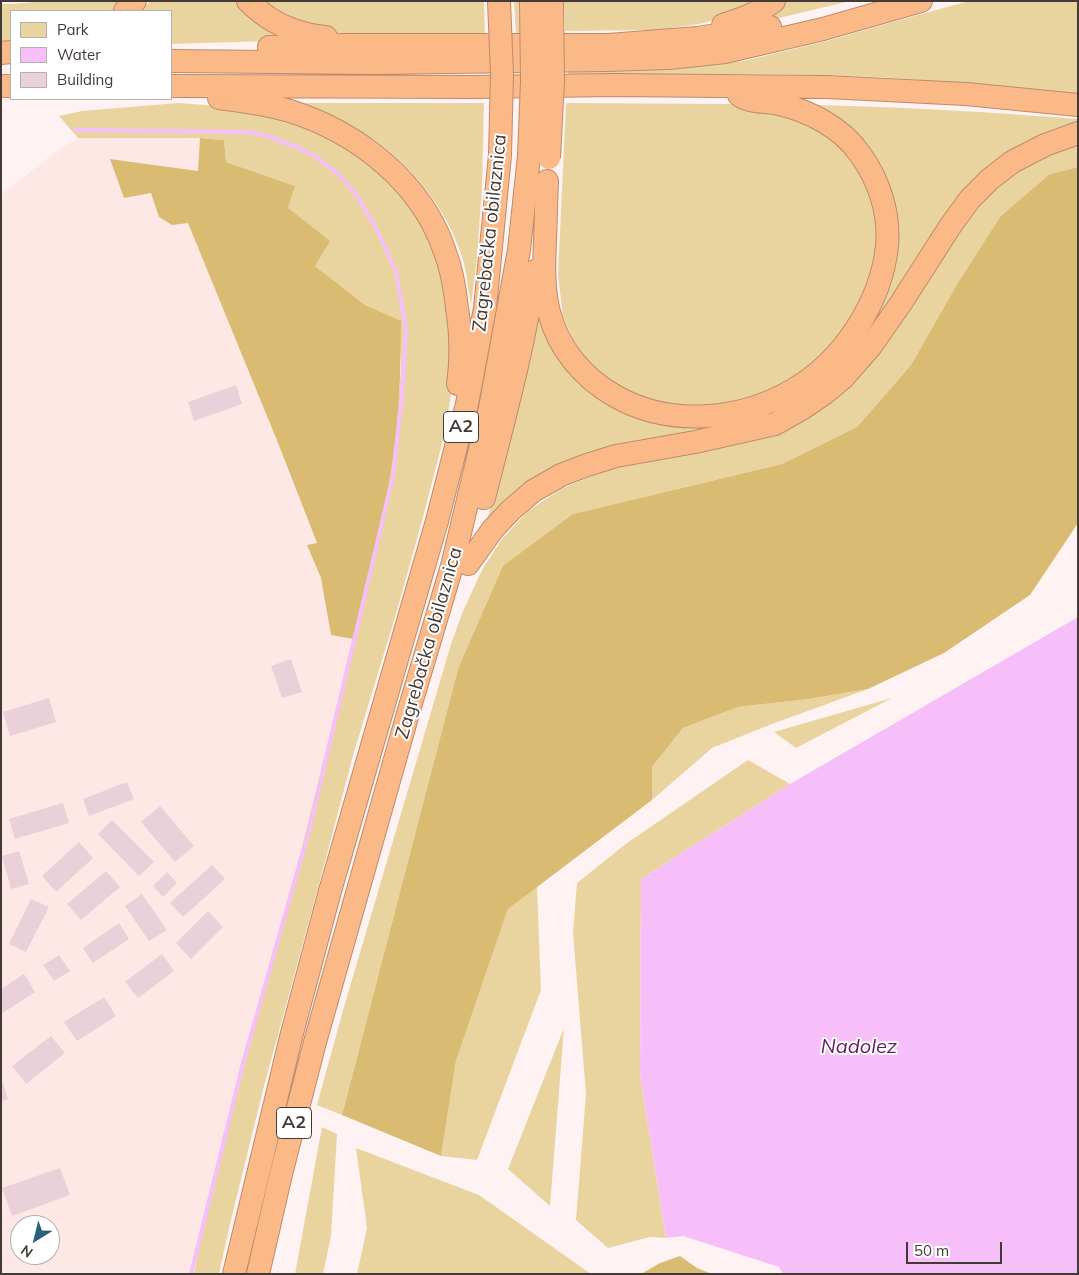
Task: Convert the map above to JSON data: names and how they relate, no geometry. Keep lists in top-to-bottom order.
{
  "streets": {
    "highway": ["Zagrebačka obilaznica", "A2"]
  },
  "water": ["Nadolez"],
  "legend": ["Park", "Water", "Building"],
  "scale_bar": "50 m",
  "north": "bottom left"
}
